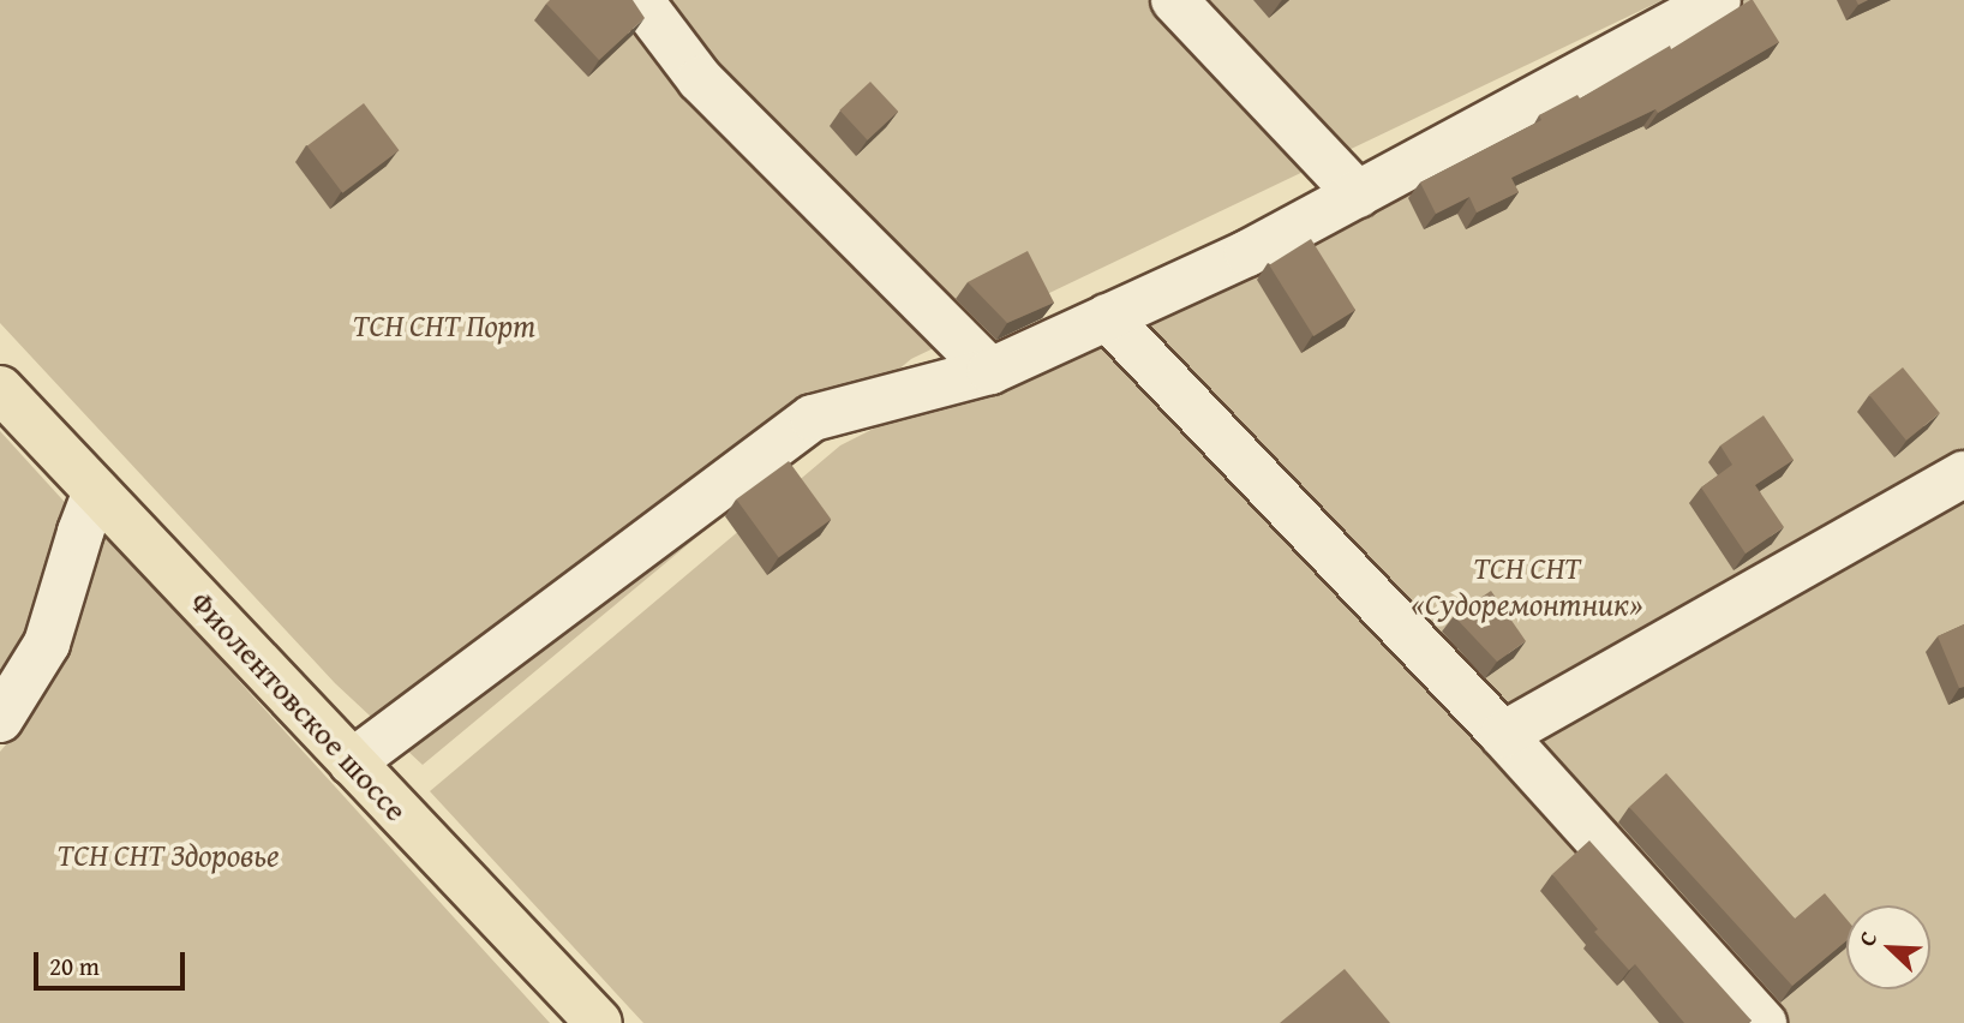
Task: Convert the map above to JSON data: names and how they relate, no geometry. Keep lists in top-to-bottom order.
{
  "streets": {
    "main road": ["Фиолентовское шоссе"]
  },
  "parks": ["ТСН СНТ Порт", "ТСН СНТ «Судоремонтник»", "ТСН СНТ Здоровье"],
  "scale_bar": "20 m",
  "north": "top left"
}
